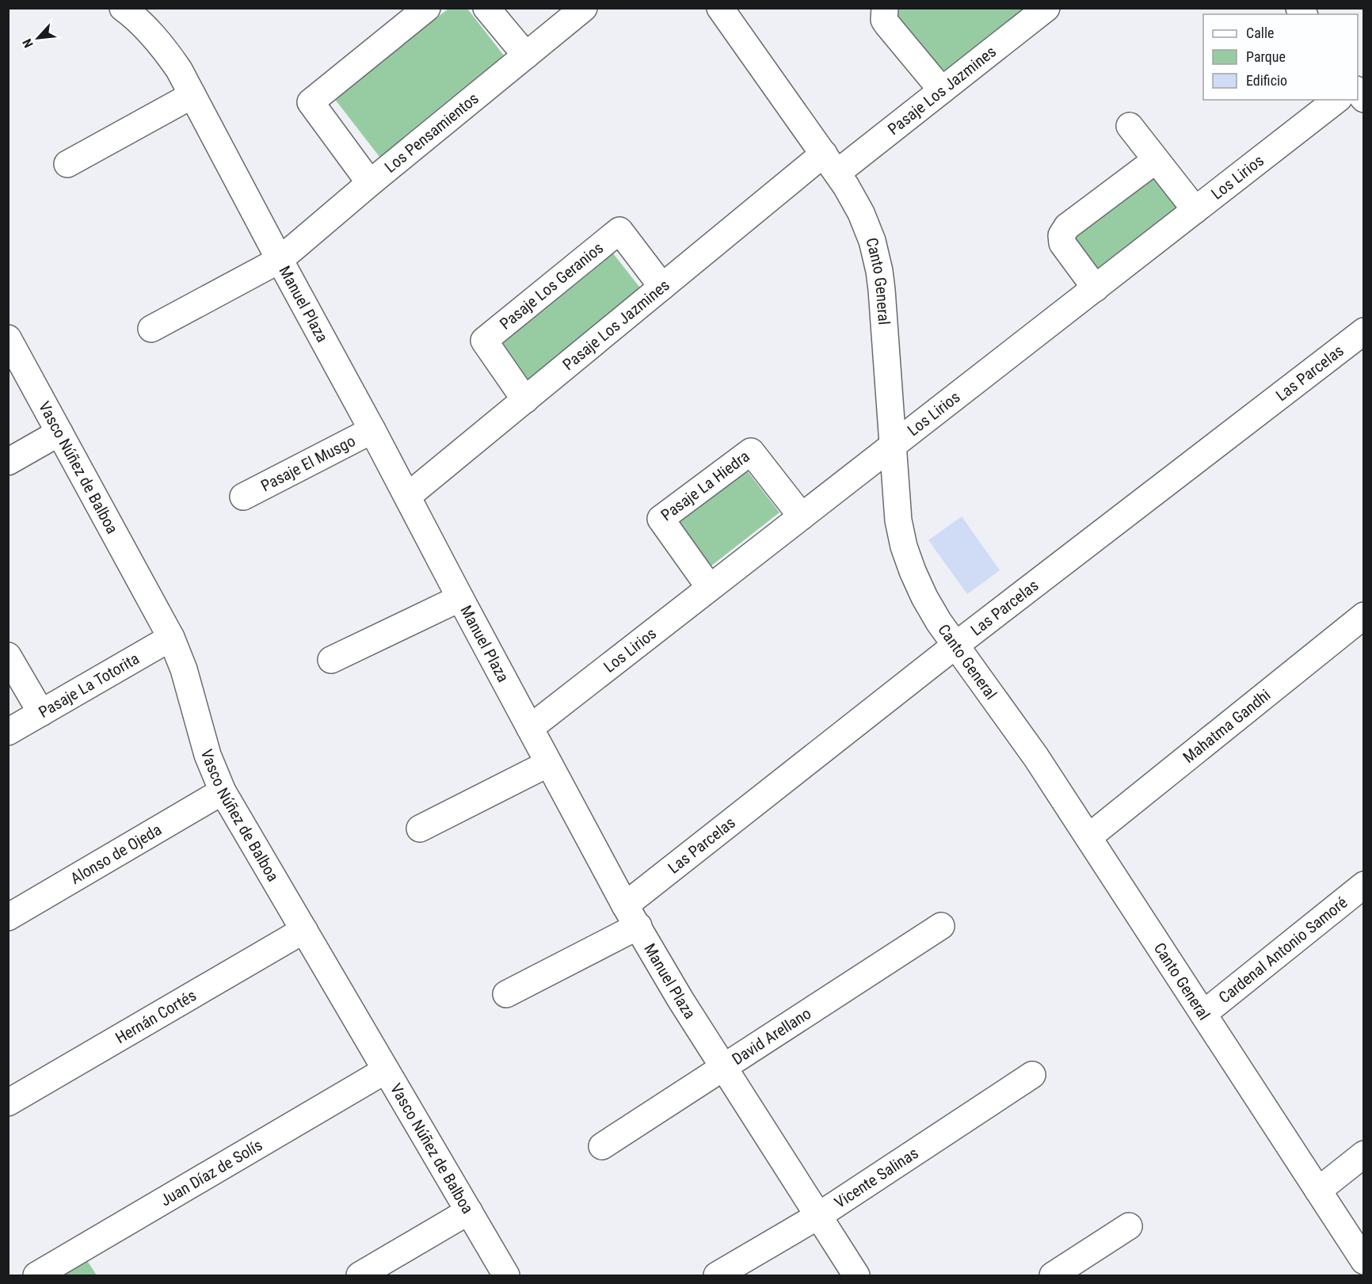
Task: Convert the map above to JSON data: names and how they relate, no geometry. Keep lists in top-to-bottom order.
{
  "streets": {
    "street": [
      "Pasaje Los Jazmines",
      "Los Pensamientos",
      "Los Lirios",
      "Canto General",
      "Pasaje Los Geranios",
      "Manuel Plaza",
      "Las Parcelas",
      "Pasaje El Musgo",
      "Vasco Núñez de Balboa",
      "Pasaje La Hiedra",
      "Pasaje La Totorita",
      "Mahatma Gandhi",
      "Alonso de Ojeda",
      "Cardenal Antonio Samoré",
      "Hernán Cortés",
      "David Arellano",
      "Juan Díaz de Solís",
      "Vicente Salinas"
    ]
  },
  "crossings": [
    ["Pasaje Los Jazmines", "Canto General"],
    ["Pasaje Los Jazmines", "Pasaje Los Geranios"],
    ["Pasaje Los Jazmines", "Manuel Plaza"],
    ["Los Pensamientos", "Manuel Plaza"],
    ["Los Lirios", "Canto General"],
    ["Los Lirios", "Manuel Plaza"],
    ["Los Lirios", "Pasaje La Hiedra"],
    ["Canto General", "Las Parcelas"],
    ["Canto General", "Mahatma Gandhi"],
    ["Canto General", "Cardenal Antonio Samoré"],
    ["Manuel Plaza", "Las Parcelas"],
    ["Manuel Plaza", "Pasaje El Musgo"],
    ["Manuel Plaza", "David Arellano"],
    ["Manuel Plaza", "Vicente Salinas"],
    ["Vasco Núñez de Balboa", "Pasaje La Totorita"],
    ["Vasco Núñez de Balboa", "Alonso de Ojeda"],
    ["Vasco Núñez de Balboa", "Hernán Cortés"],
    ["Vasco Núñez de Balboa", "Juan Díaz de Solís"]
  ],
  "legend": ["Calle", "Parque", "Edificio"],
  "north": "bottom left"
}
